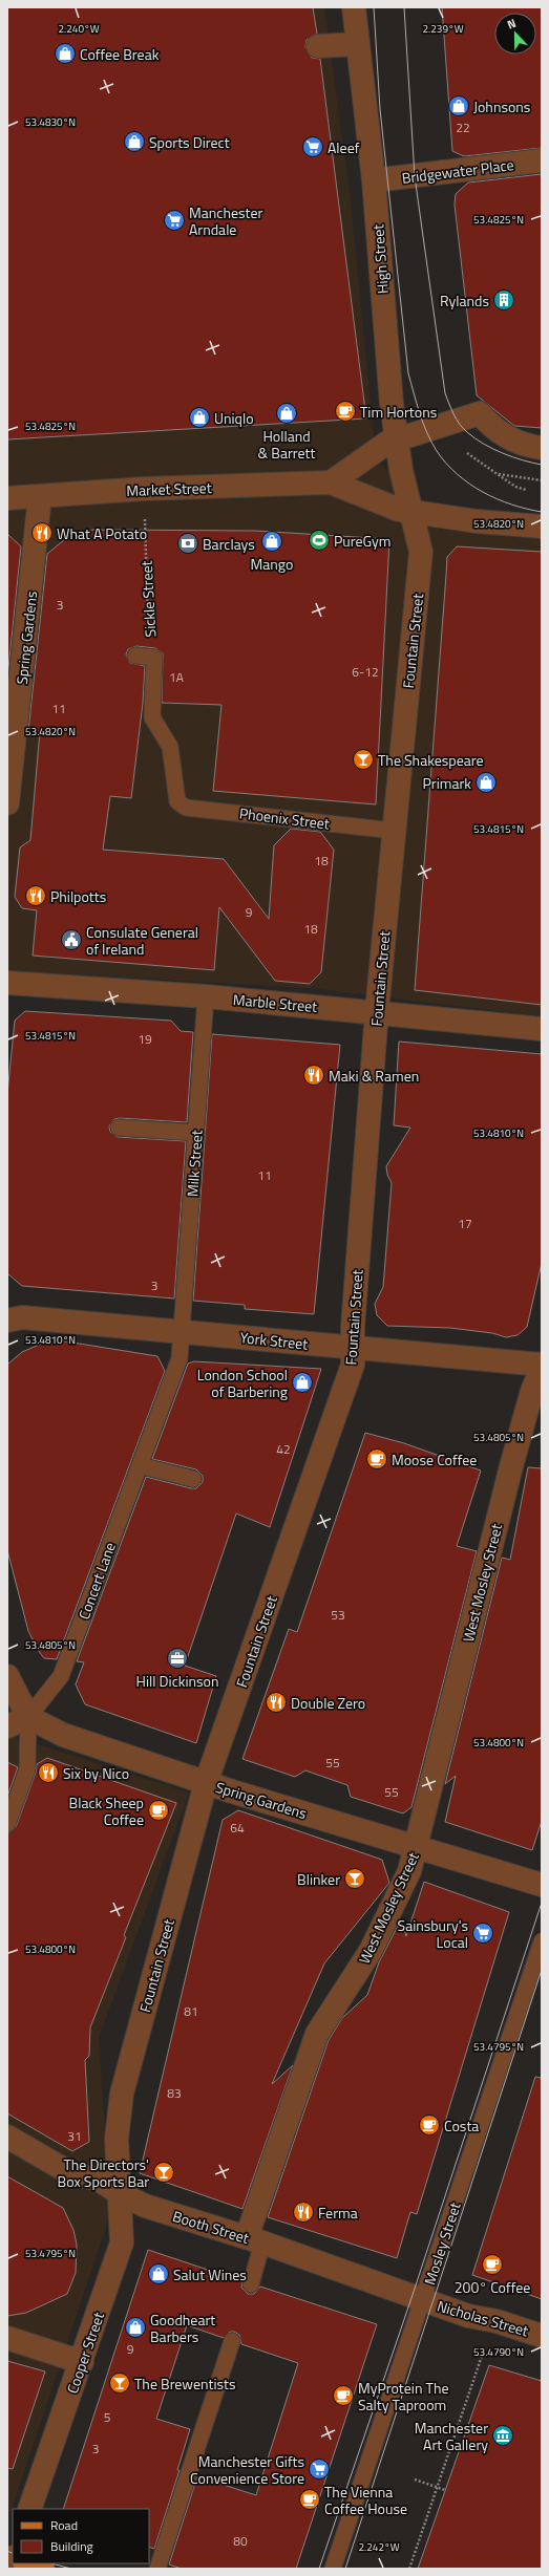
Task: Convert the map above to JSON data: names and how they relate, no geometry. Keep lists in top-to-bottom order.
{
  "streets": {
    "street": [
      "Bridgewater Place",
      "High Street",
      "Market Street",
      "Spring Gardens",
      "Fountain Street",
      "Marble Street",
      "York Street",
      "West Mosley Street",
      "Booth Street",
      "Nicholas Street",
      "Cooper Street"
    ],
    "lane": [
      "Sickle Street",
      "Phoenix Street",
      "Milk Street",
      "Concert Lane",
      "Mosley Street"
    ]
  },
  "crossings": [
    ["Bridgewater Place", "High Street"],
    ["High Street", "Market Street"],
    ["High Street", "Fountain Street"],
    ["Market Street", "Sickle Street"],
    ["Market Street", "Spring Gardens"],
    ["Market Street", "Fountain Street"],
    ["Sickle Street", "Phoenix Street"],
    ["Spring Gardens", "Fountain Street"],
    ["Spring Gardens", "Concert Lane"],
    ["Spring Gardens", "West Mosley Street"],
    ["Fountain Street", "Phoenix Street"],
    ["Fountain Street", "Marble Street"],
    ["Fountain Street", "York Street"],
    ["Fountain Street", "Booth Street"],
    ["Fountain Street", "Cooper Street"],
    ["Marble Street", "Milk Street"],
    ["Milk Street", "York Street"],
    ["Milk Street", "Concert Lane"],
    ["York Street", "Concert Lane"],
    ["West Mosley Street", "Booth Street"],
    ["Booth Street", "Mosley Street"],
    ["Booth Street", "Nicholas Street"],
    ["Booth Street", "Cooper Street"],
    ["Mosley Street", "Nicholas Street"]
  ],
  "places": {
    "shop": [
      "Coffee Break",
      "Johnsons",
      "Sports Direct",
      "Holland & Barrett",
      "Uniqlo",
      "Mango",
      "Primark",
      "London School of Barbering",
      "Salut Wines",
      "Goodheart Barbers"
    ],
    "supermarket": [
      "Aleef",
      "Manchester Arndale",
      "Sainsbury's Local",
      "Manchester Gifts Convenience Store"
    ],
    "building": ["Rylands"],
    "cafe": [
      "Tim Hortons",
      "Moose Coffee",
      "Black Sheep Coffee",
      "Costa",
      "200° Coffee",
      "MyProtein The Salty Taproom",
      "The Vienna Coffee House"
    ],
    "restaurant": [
      "What A Potato",
      "Philpotts",
      "Maki & Ramen",
      "Double Zero",
      "Six by Nico",
      "Ferma"
    ],
    "sports": ["PureGym"],
    "bank": ["Barclays"],
    "bar": [
      "The Shakespeare",
      "Blinker",
      "The Directors' Box Sports Bar",
      "The Brewentists"
    ],
    "public building": ["Consulate General of Ireland"],
    "office": ["Hill Dickinson"],
    "museum": ["Manchester Art Gallery"]
  },
  "house_numbers": [
    "22",
    "3",
    "6-12",
    "1A",
    "11",
    "18",
    "9",
    "18",
    "19",
    "11",
    "17",
    "3",
    "42",
    "53",
    "55",
    "55",
    "64",
    "81",
    "83",
    "31",
    "9",
    "5",
    "3",
    "80"
  ],
  "legend": ["Road", "Building"],
  "north": "top",
  "coordinates": [
    "2.240°W",
    "2.239°W",
    "53.4830°N",
    "53.4825°N",
    "53.4820°N",
    "53.4815°N",
    "53.4810°N",
    "53.4805°N",
    "53.4800°N",
    "53.4795°N",
    "53.4790°N",
    "2.242°W"
  ]
}
